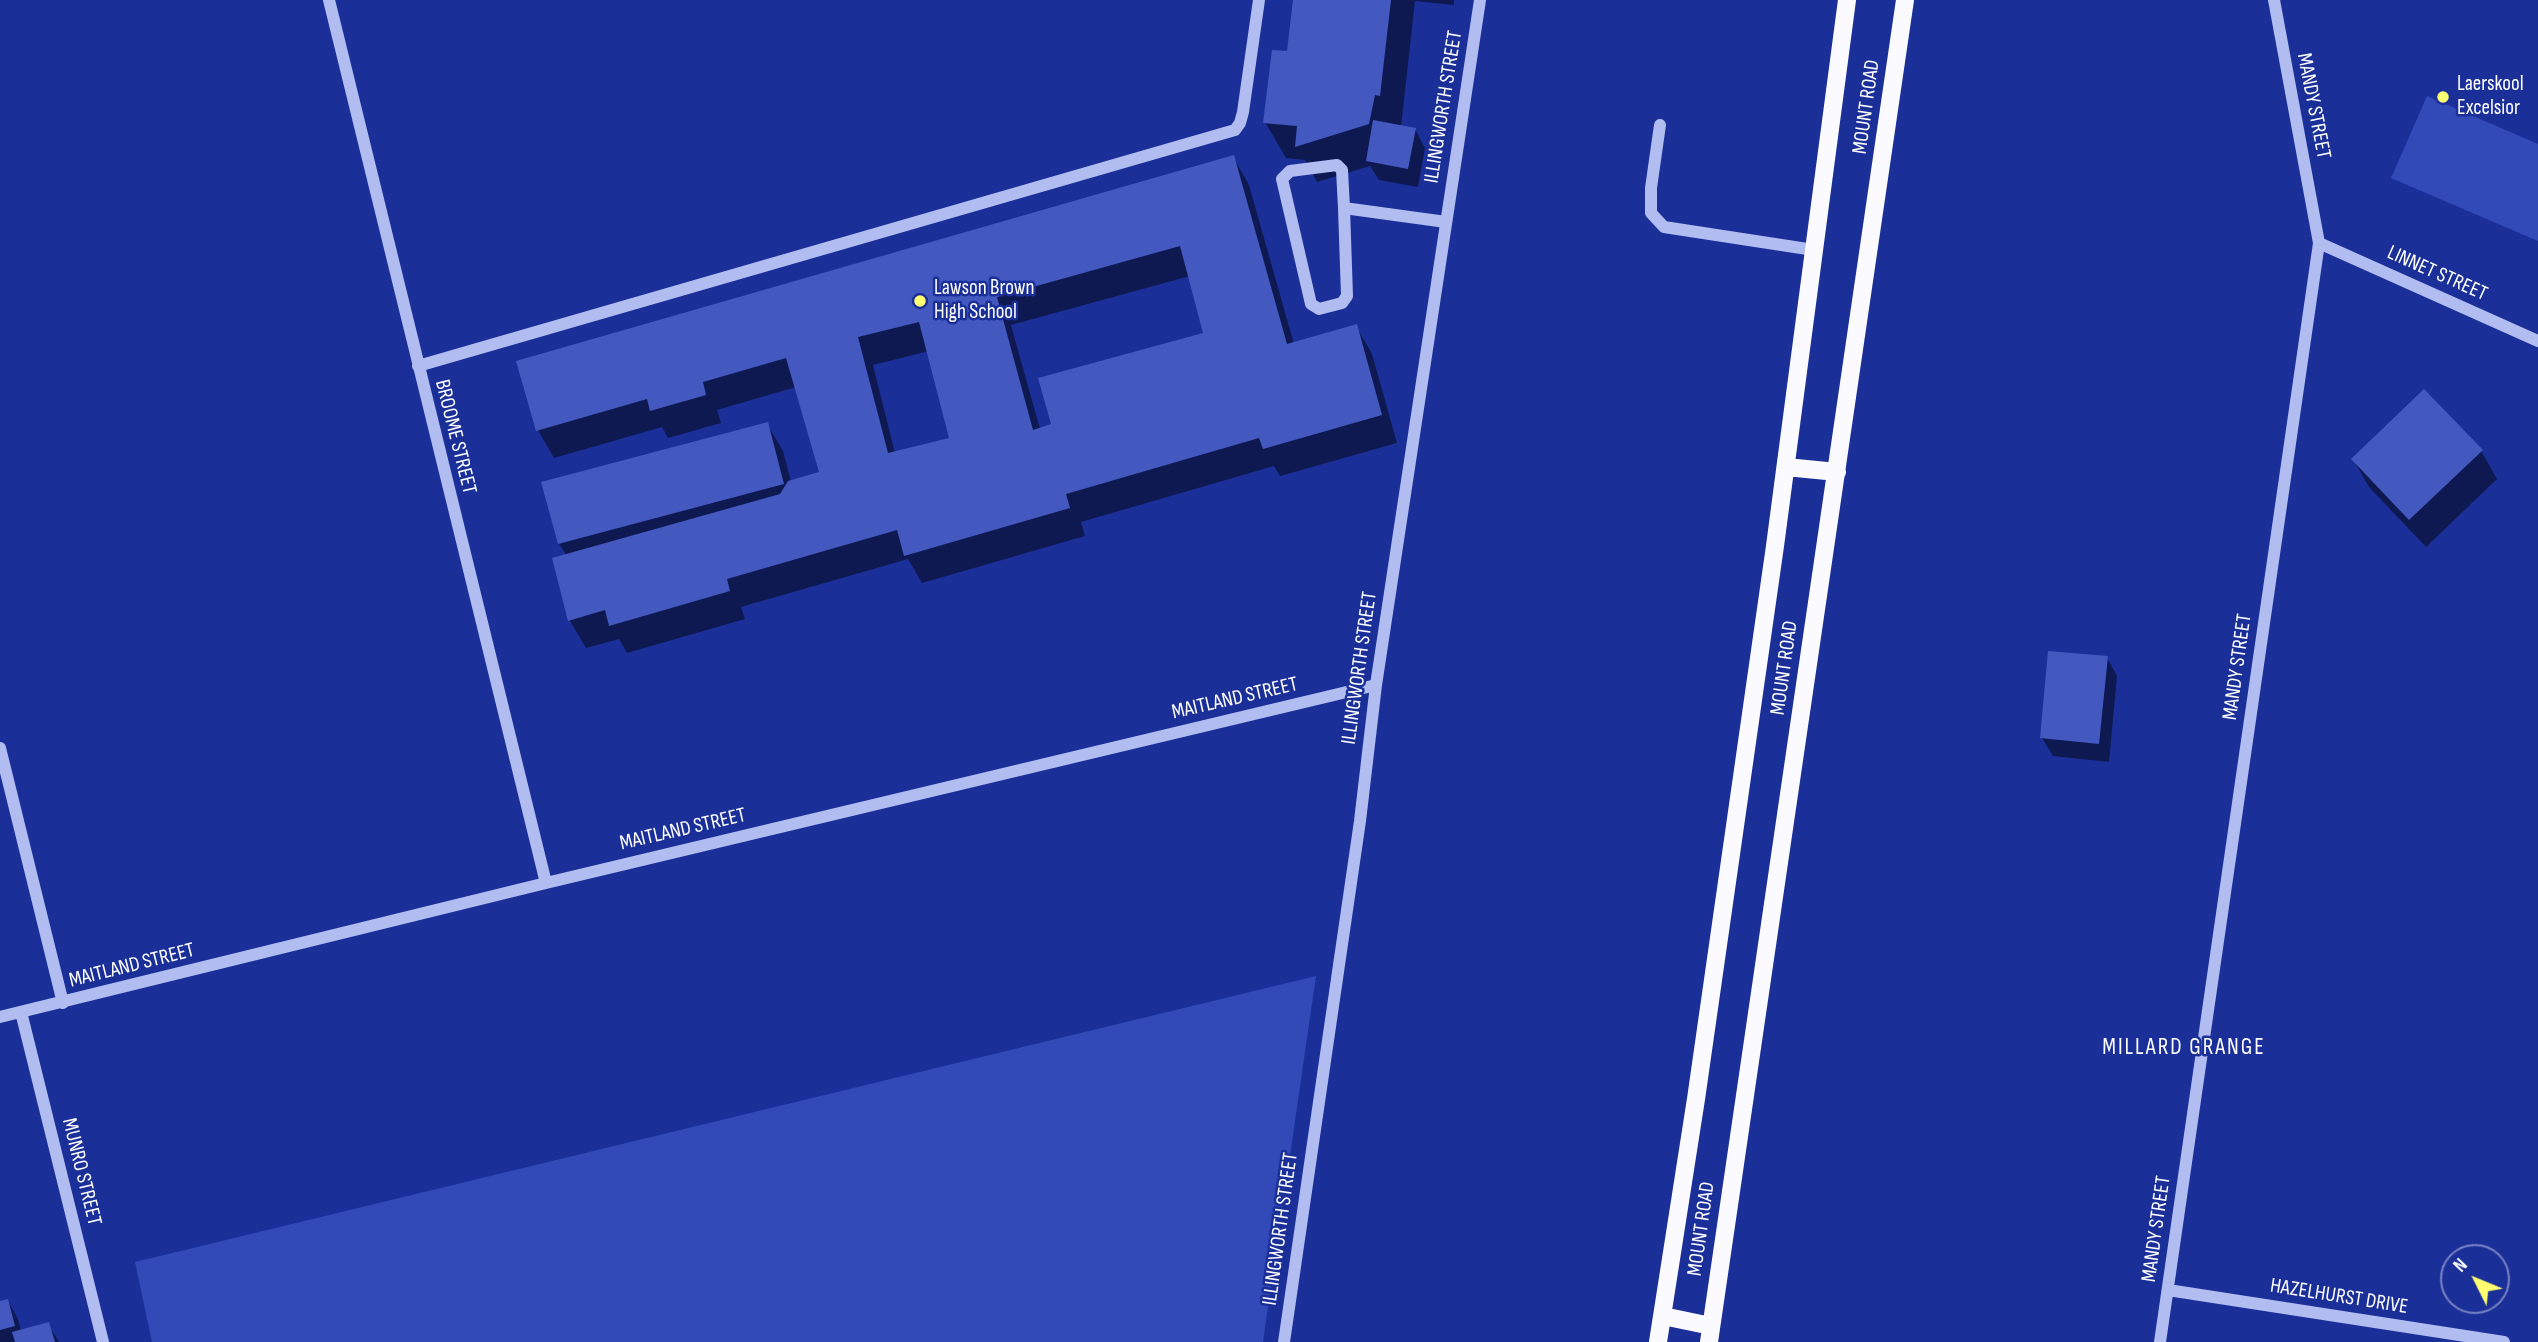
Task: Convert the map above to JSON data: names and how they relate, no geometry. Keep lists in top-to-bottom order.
{
  "streets": {
    "main road": ["MOUNT ROAD"],
    "street": [
      "MANDY STREET",
      "ILLINGWORTH STREET",
      "LINNET STREET",
      "BROOME STREET",
      "MAITLAND STREET",
      "MUNRO STREET",
      "HAZELHURST DRIVE"
    ]
  },
  "crossings": [
    ["MANDY STREET", "LINNET STREET"],
    ["MANDY STREET", "HAZELHURST DRIVE"],
    ["ILLINGWORTH STREET", "MAITLAND STREET"],
    ["BROOME STREET", "MAITLAND STREET"],
    ["MAITLAND STREET", "MUNRO STREET"]
  ],
  "districts": ["MILLARD GRANGE"],
  "places": ["Laerskool Excelsior", "Lawson Brown High School"],
  "north": "top left"
}
